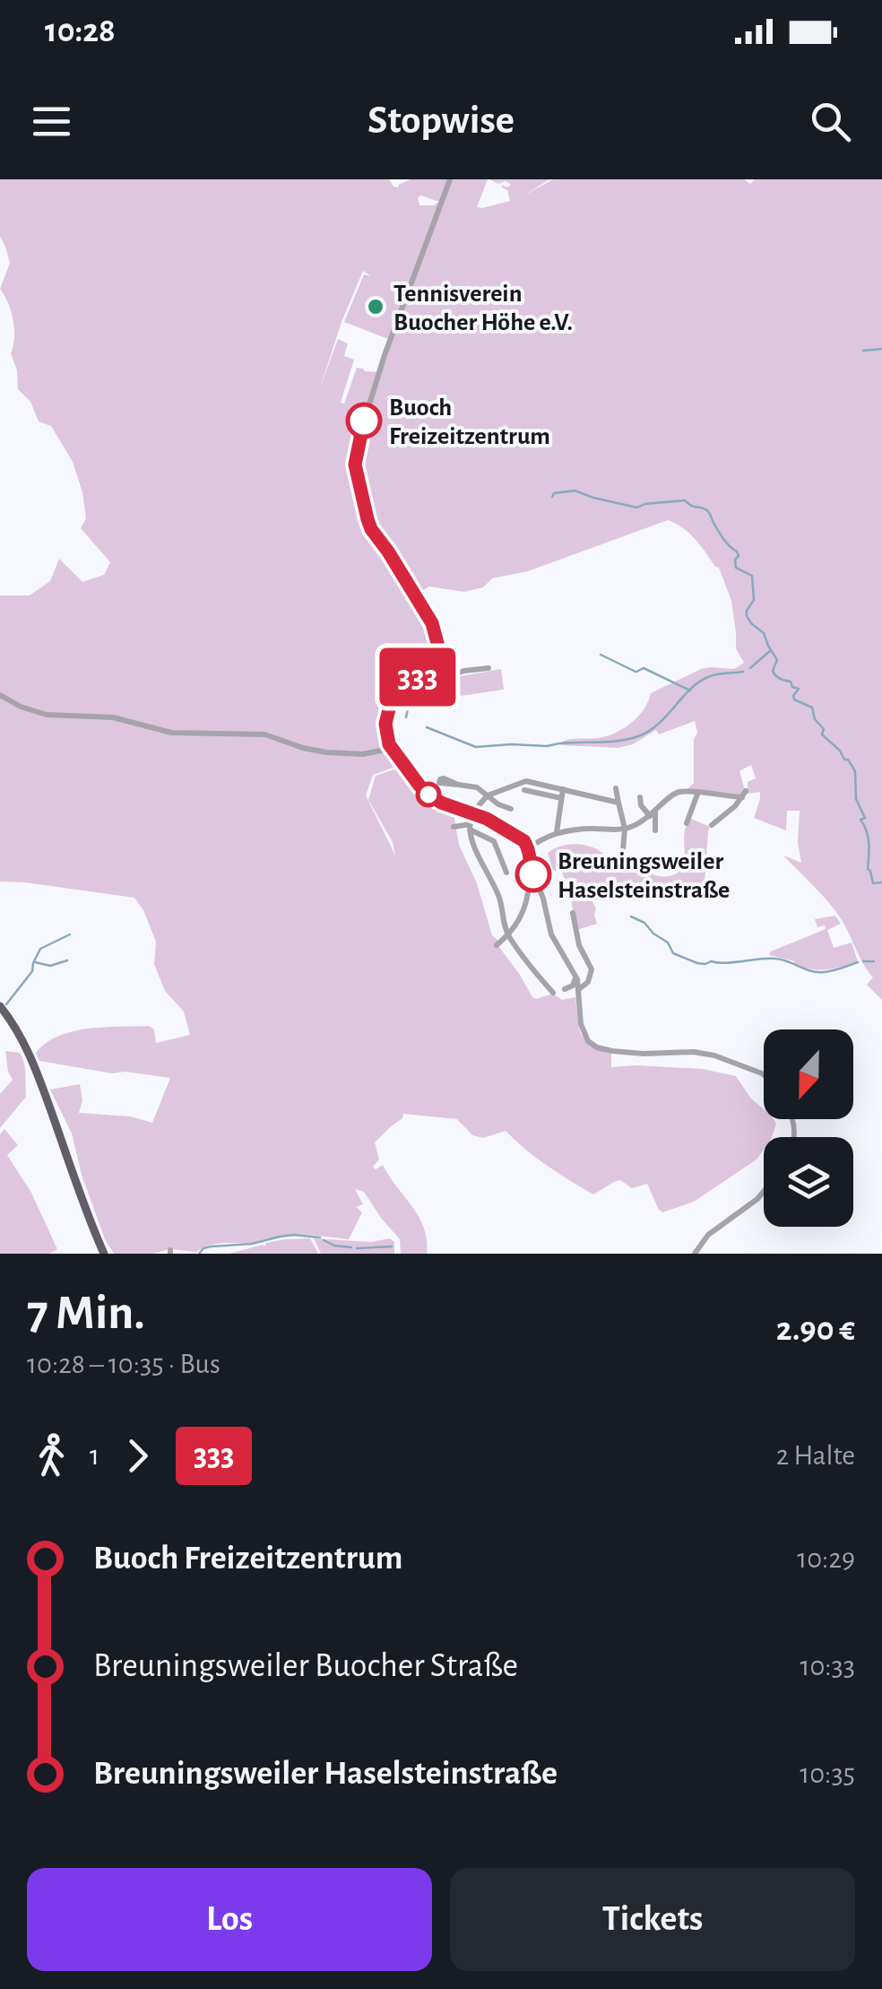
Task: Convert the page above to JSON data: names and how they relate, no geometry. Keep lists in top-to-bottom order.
{
  "places": ["Tennisverein Buocher Höhe e.V.", "Buoch Freizeitzentrum", "Breuningsweiler Haselsteinstraße"],
  "lines": ["bus line 333"],
  "north": "bottom",
  "page": {
    "status": "10:28",
    "header": "Stopwise",
    "on_map": "333",
    "heading": ["7 Min.", "10:28 – 10:35 · Bus", "2.90 €"],
    "legs": ["1", "333", "2 Halte"],
    "list": [
      {
        "name": "Buoch Freizeitzentrum",
        "value": "10:29"
      },
      {
        "name": "Breuningsweiler Buocher Straße",
        "value": "10:33"
      },
      {
        "name": "Breuningsweiler Haselsteinstraße",
        "value": "10:35"
      }
    ],
    "buttons": ["Los", "Tickets"]
  }
}
